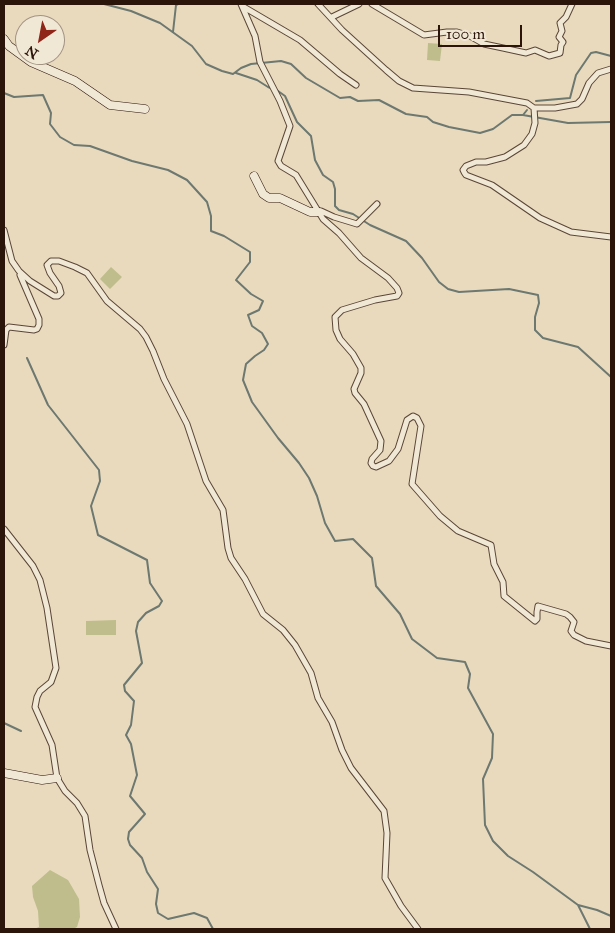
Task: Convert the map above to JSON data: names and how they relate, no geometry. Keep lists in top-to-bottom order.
{
  "scale_bar": "100 m",
  "north": "bottom left"
}
